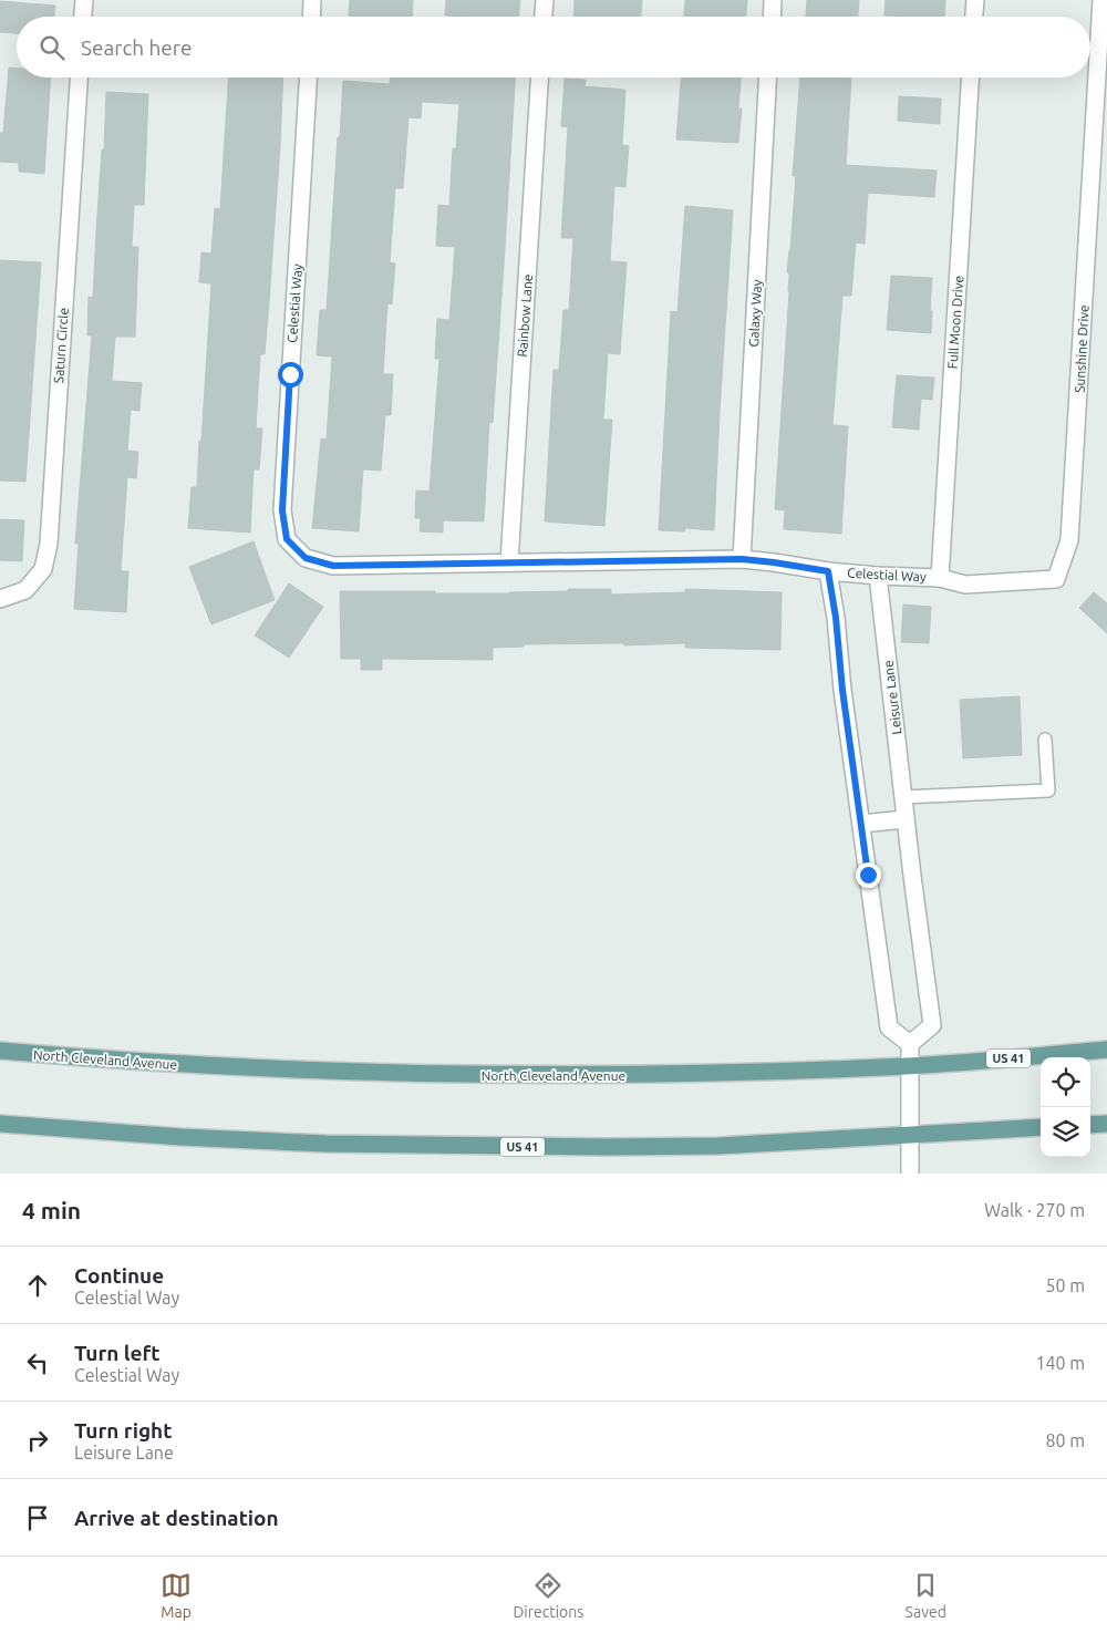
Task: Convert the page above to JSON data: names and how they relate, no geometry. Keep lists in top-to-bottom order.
{
  "streets": {
    "main road": ["US 41", "North Cleveland Avenue"],
    "street": [
      "Celestial Way",
      "Galaxy Way",
      "Rainbow Lane",
      "Full Moon Drive",
      "Saturn Circle",
      "Sunshine Drive",
      "Leisure Lane"
    ]
  },
  "crossings": [
    ["Celestial Way", "Galaxy Way"],
    ["Celestial Way", "Rainbow Lane"],
    ["Celestial Way", "Full Moon Drive"],
    ["Celestial Way", "Sunshine Drive"],
    ["Celestial Way", "Leisure Lane"],
    ["Full Moon Drive", "Sunshine Drive"]
  ],
  "page": {
    "search": "Search here",
    "heading": ["4 min", "Walk · 270 m"],
    "list": [
      ["Continue", "Celestial Way", "50 m"],
      ["Turn left", "Celestial Way", "140 m"],
      ["Turn right", "Leisure Lane", "80 m"],
      "Arrive at destination"
    ],
    "nav": ["Map", "Directions", "Saved"]
  }
}
